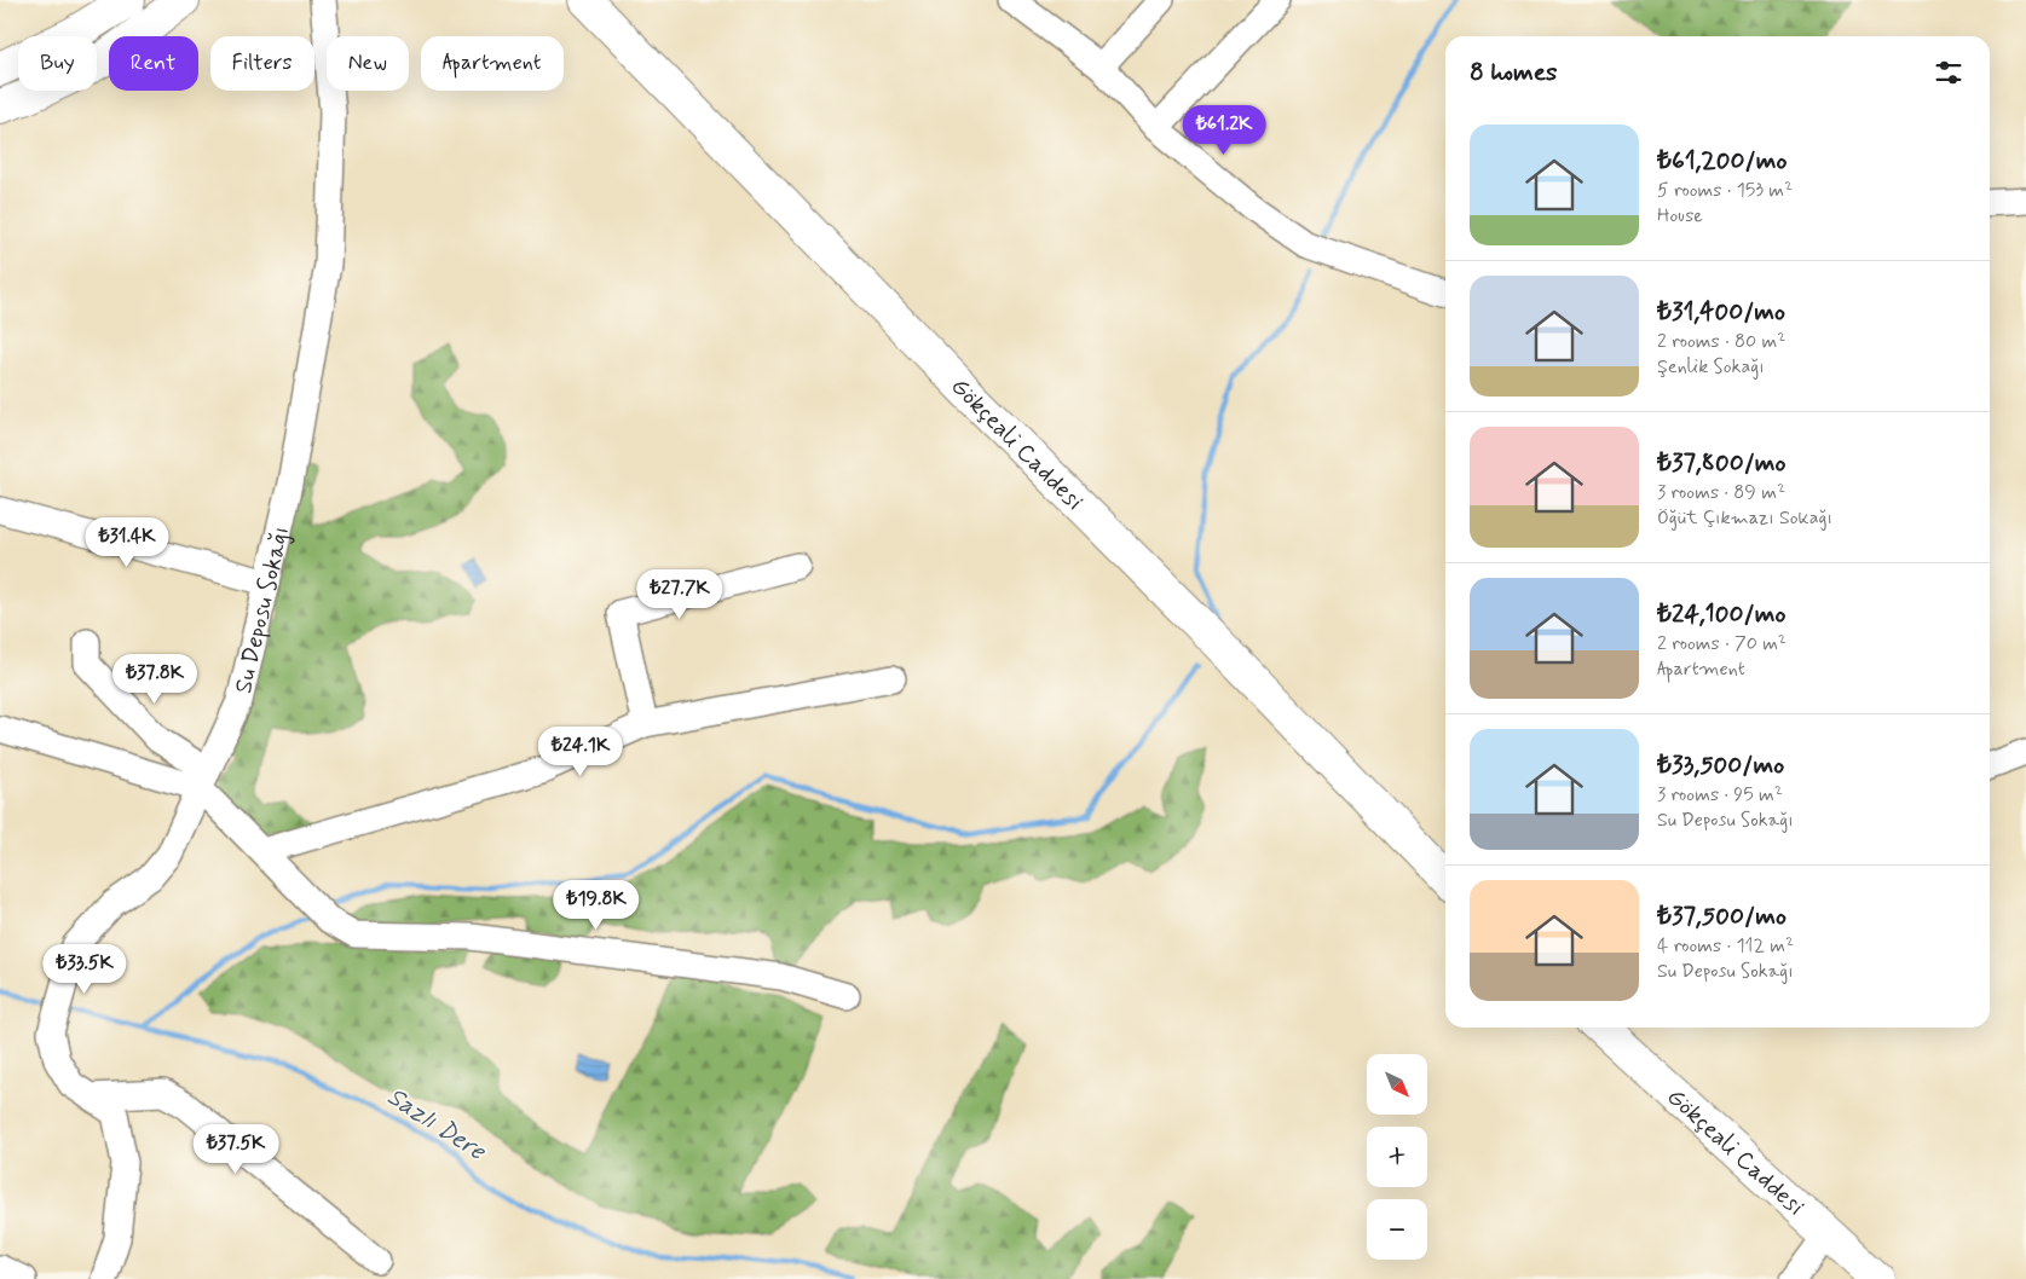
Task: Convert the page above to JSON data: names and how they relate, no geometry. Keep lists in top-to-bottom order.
{
  "streets": {
    "main road": ["Gökçeali Caddesi"],
    "street": ["Su Deposu Sokağı"]
  },
  "water": ["Sazlı Dere"],
  "north": "bottom right",
  "page": {
    "chip": [
      "Buy",
      "Rent",
      "Filters",
      "New",
      "Apartment"
    ],
    "heading": "8 homes",
    "price": [
      "₺61.2K",
      "₺31.4K",
      "₺27.7K",
      "₺37.8K",
      "₺24.1K",
      "₺19.8K",
      "₺33.5K",
      "₺37.5K"
    ],
    "list": [
      {
        "name": "₺61,200/mo",
        "note": "5 rooms · 153 m² · House"
      },
      {
        "name": "₺31,400/mo",
        "note": "2 rooms · 80 m² · Şenlik Sokağı"
      },
      {
        "name": "₺37,800/mo",
        "note": "3 rooms · 89 m² · Öğüt Çıkmazı Sokağı"
      },
      {
        "name": "₺24,100/mo",
        "note": "2 rooms · 70 m² · Apartment"
      },
      {
        "name": "₺33,500/mo",
        "note": "3 rooms · 95 m² · Su Deposu Sokağı"
      },
      {
        "name": "₺37,500/mo",
        "note": "4 rooms · 112 m² · Su Deposu Sokağı"
      }
    ],
    "map_buttons": ["+", "−"]
  }
}
